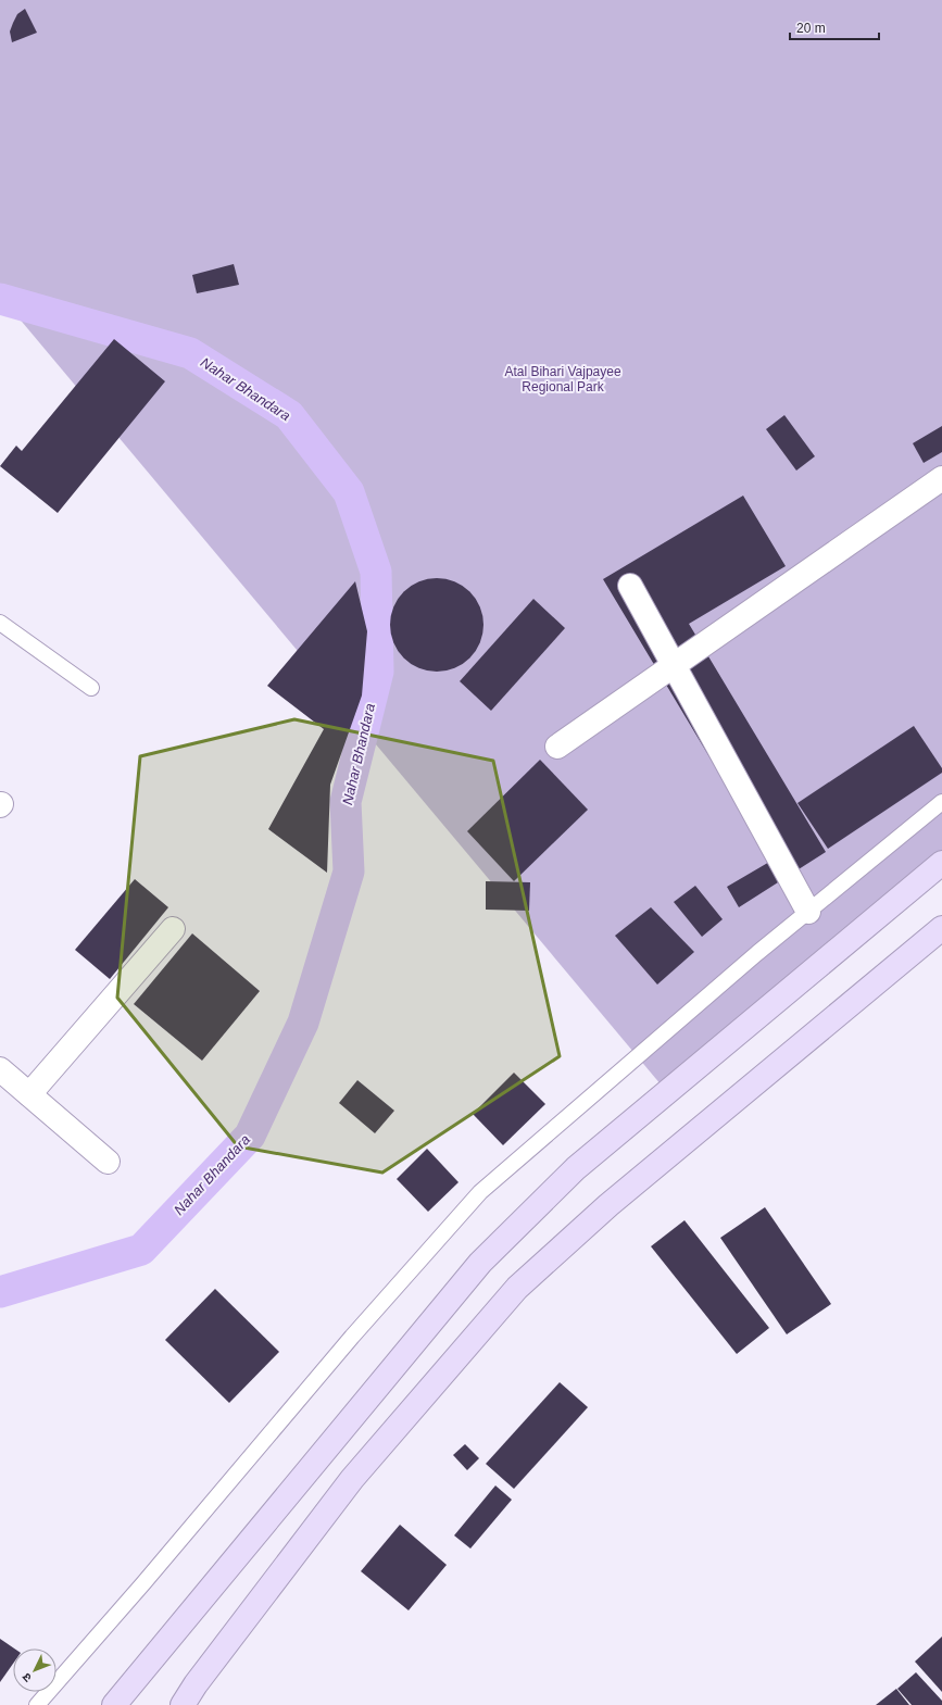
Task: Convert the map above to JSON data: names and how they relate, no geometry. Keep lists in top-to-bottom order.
{
  "water": ["Nahar Bhandara"],
  "parks": ["Atal Bihari Vajpayee Regional Park"],
  "scale_bar": "20 m",
  "north": "bottom left"
}
